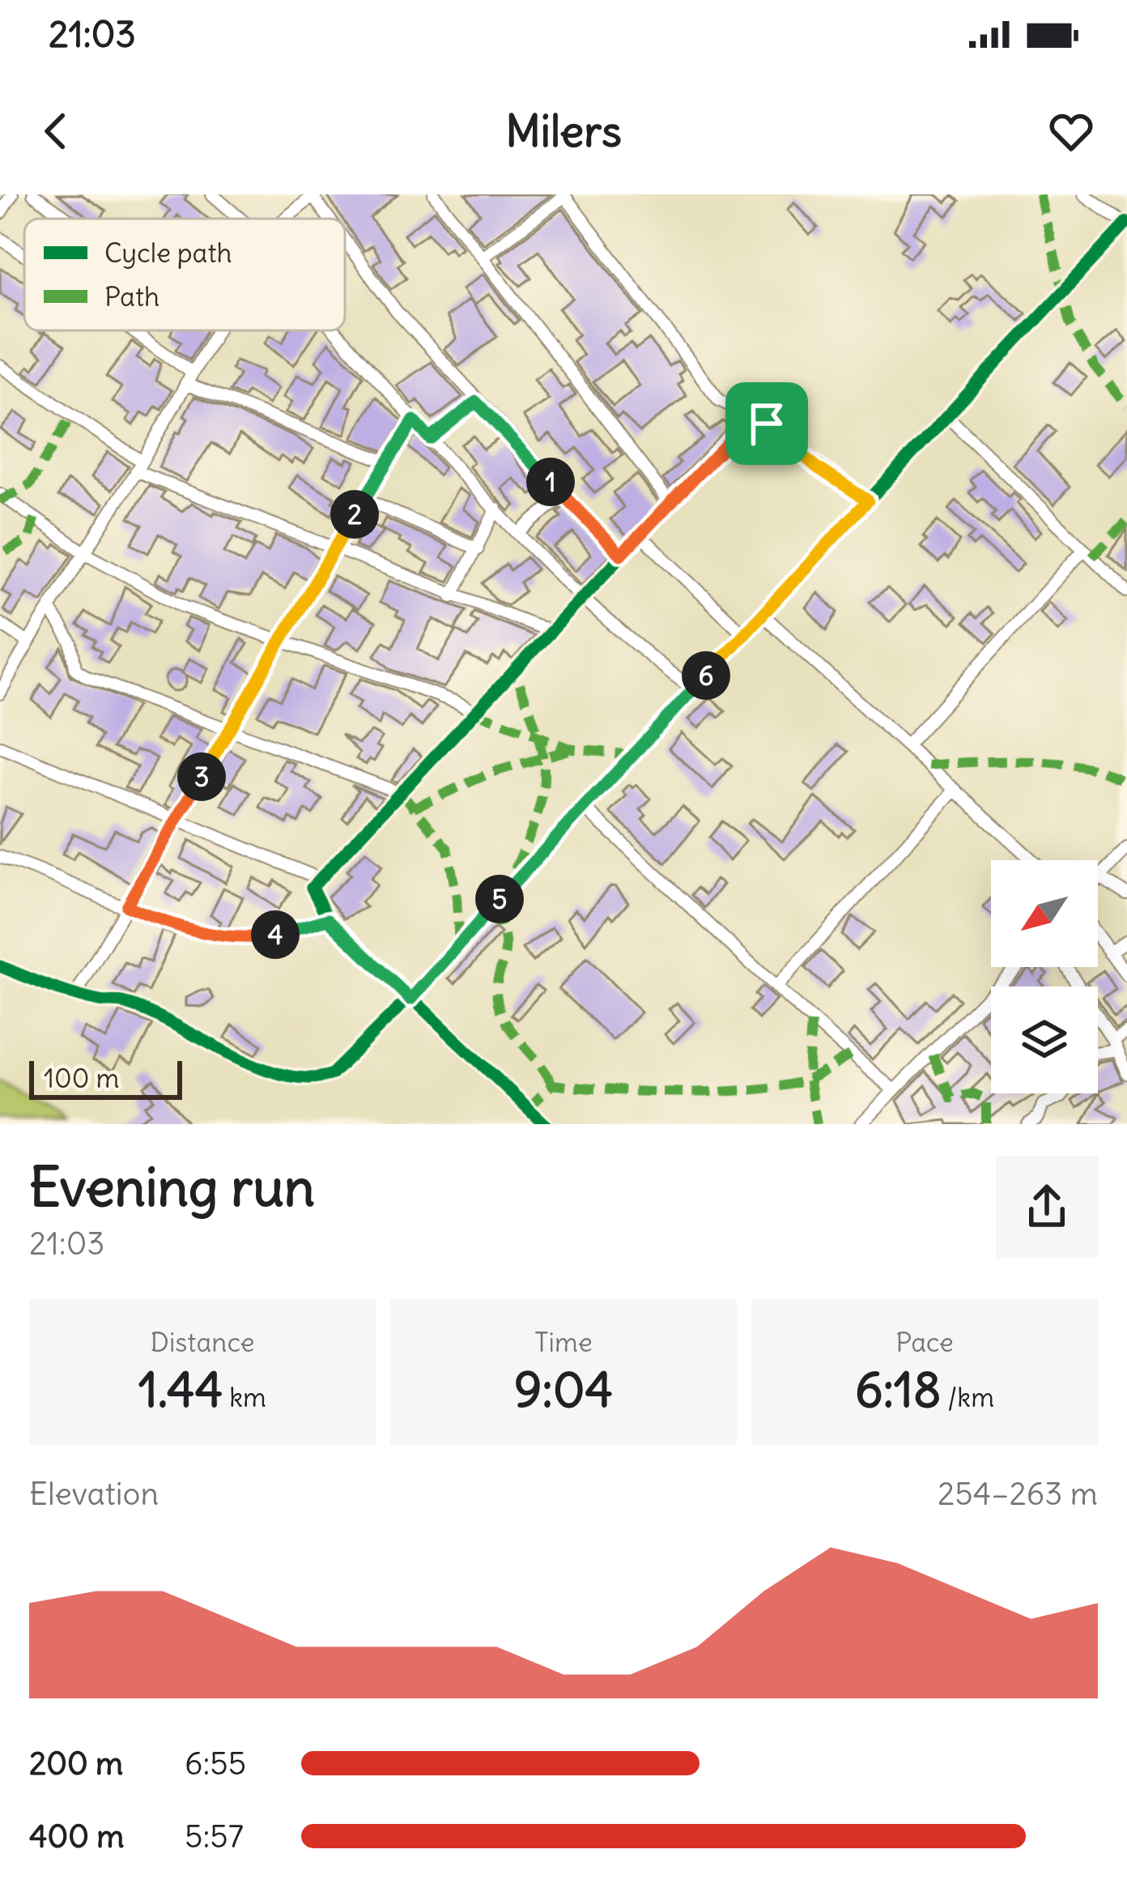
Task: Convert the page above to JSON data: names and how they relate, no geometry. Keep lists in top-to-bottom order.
{
  "legend": ["Cycle path", "Path"],
  "scale_bar": "100 m",
  "north": "bottom left",
  "page": {
    "status": "21:03",
    "header": "Milers",
    "pins": [
      "1",
      "2",
      "6",
      "3",
      "5",
      "4"
    ],
    "scale": "100 m",
    "heading": ["Evening run", "21:03"],
    "stats": [
      ["Distance", "1.44 km"],
      ["Time", "9:04"],
      ["Pace", "6:18 /km"]
    ],
    "chart": ["Elevation", "254–263 m"],
    "list": [
      {
        "name": "200 m",
        "note": "6:55"
      },
      {
        "name": "400 m",
        "note": "5:57"
      }
    ]
  }
}
